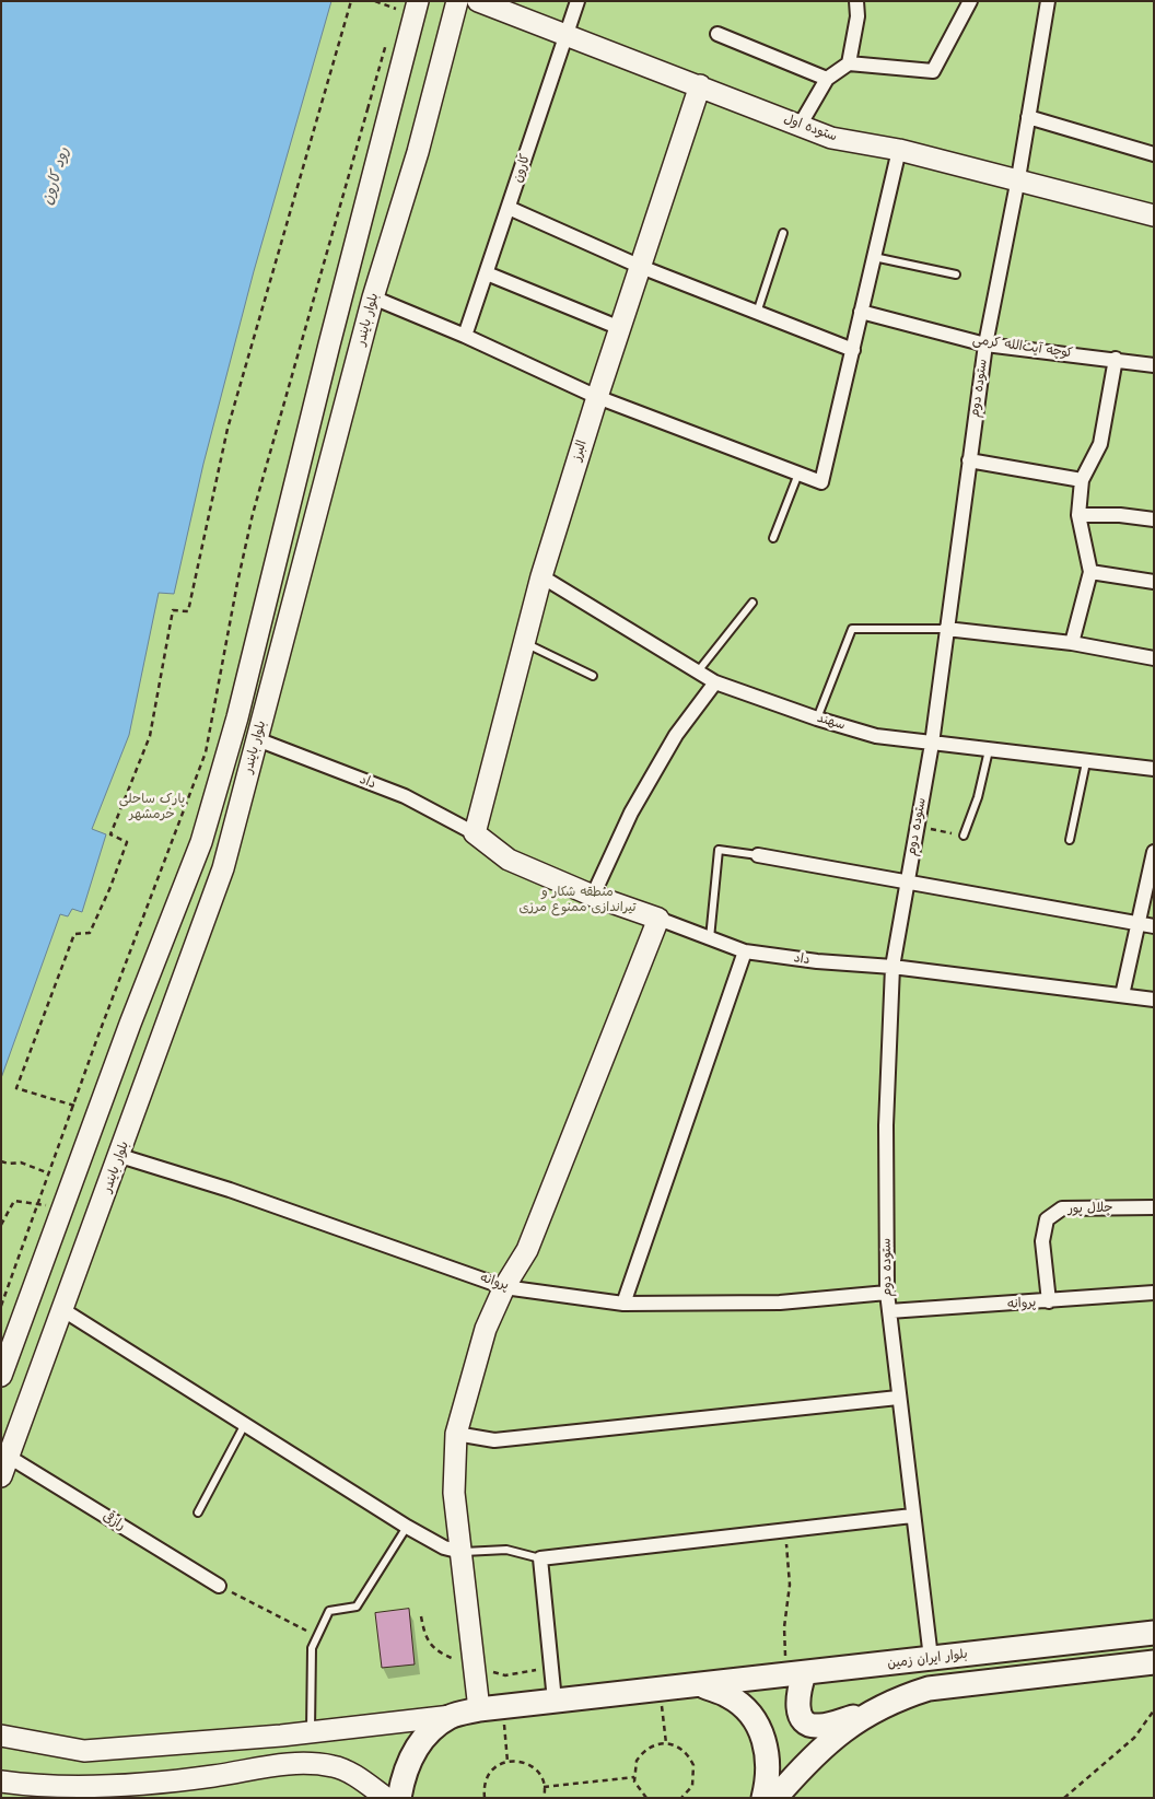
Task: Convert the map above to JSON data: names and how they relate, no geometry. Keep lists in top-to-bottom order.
{
  "streets": {
    "main road": ["بلوار ایران زمین"],
    "street": [
      "ستوده اول",
      "کارون",
      "بلوار بایندر",
      "کوچه آیت‌الله کرمی",
      "ستوده دوم",
      "البرز",
      "سهند",
      "داد",
      "جلال پور",
      "پروانه",
      "رازقی"
    ]
  },
  "crossings": [
    ["ستوده اول", "کارون"],
    ["ستوده اول", "ستوده دوم"],
    ["ستوده اول", "البرز"],
    ["بلوار بایندر", "داد"],
    ["بلوار بایندر", "پروانه"],
    ["بلوار بایندر", "رازقی"],
    ["کوچه آیت‌الله کرمی", "ستوده دوم"],
    ["ستوده دوم", "سهند"],
    ["ستوده دوم", "داد"],
    ["ستوده دوم", "پروانه"],
    ["ستوده دوم", "بلوار ایران زمین"],
    ["البرز", "سهند"],
    ["البرز", "داد"],
    ["جلال پور", "پروانه"]
  ],
  "water": ["رود کارون"],
  "parks": ["پارک ساحلی خرمشهر", "منطقه شکار و تیراندازی ممنوع مرزی"]
}
